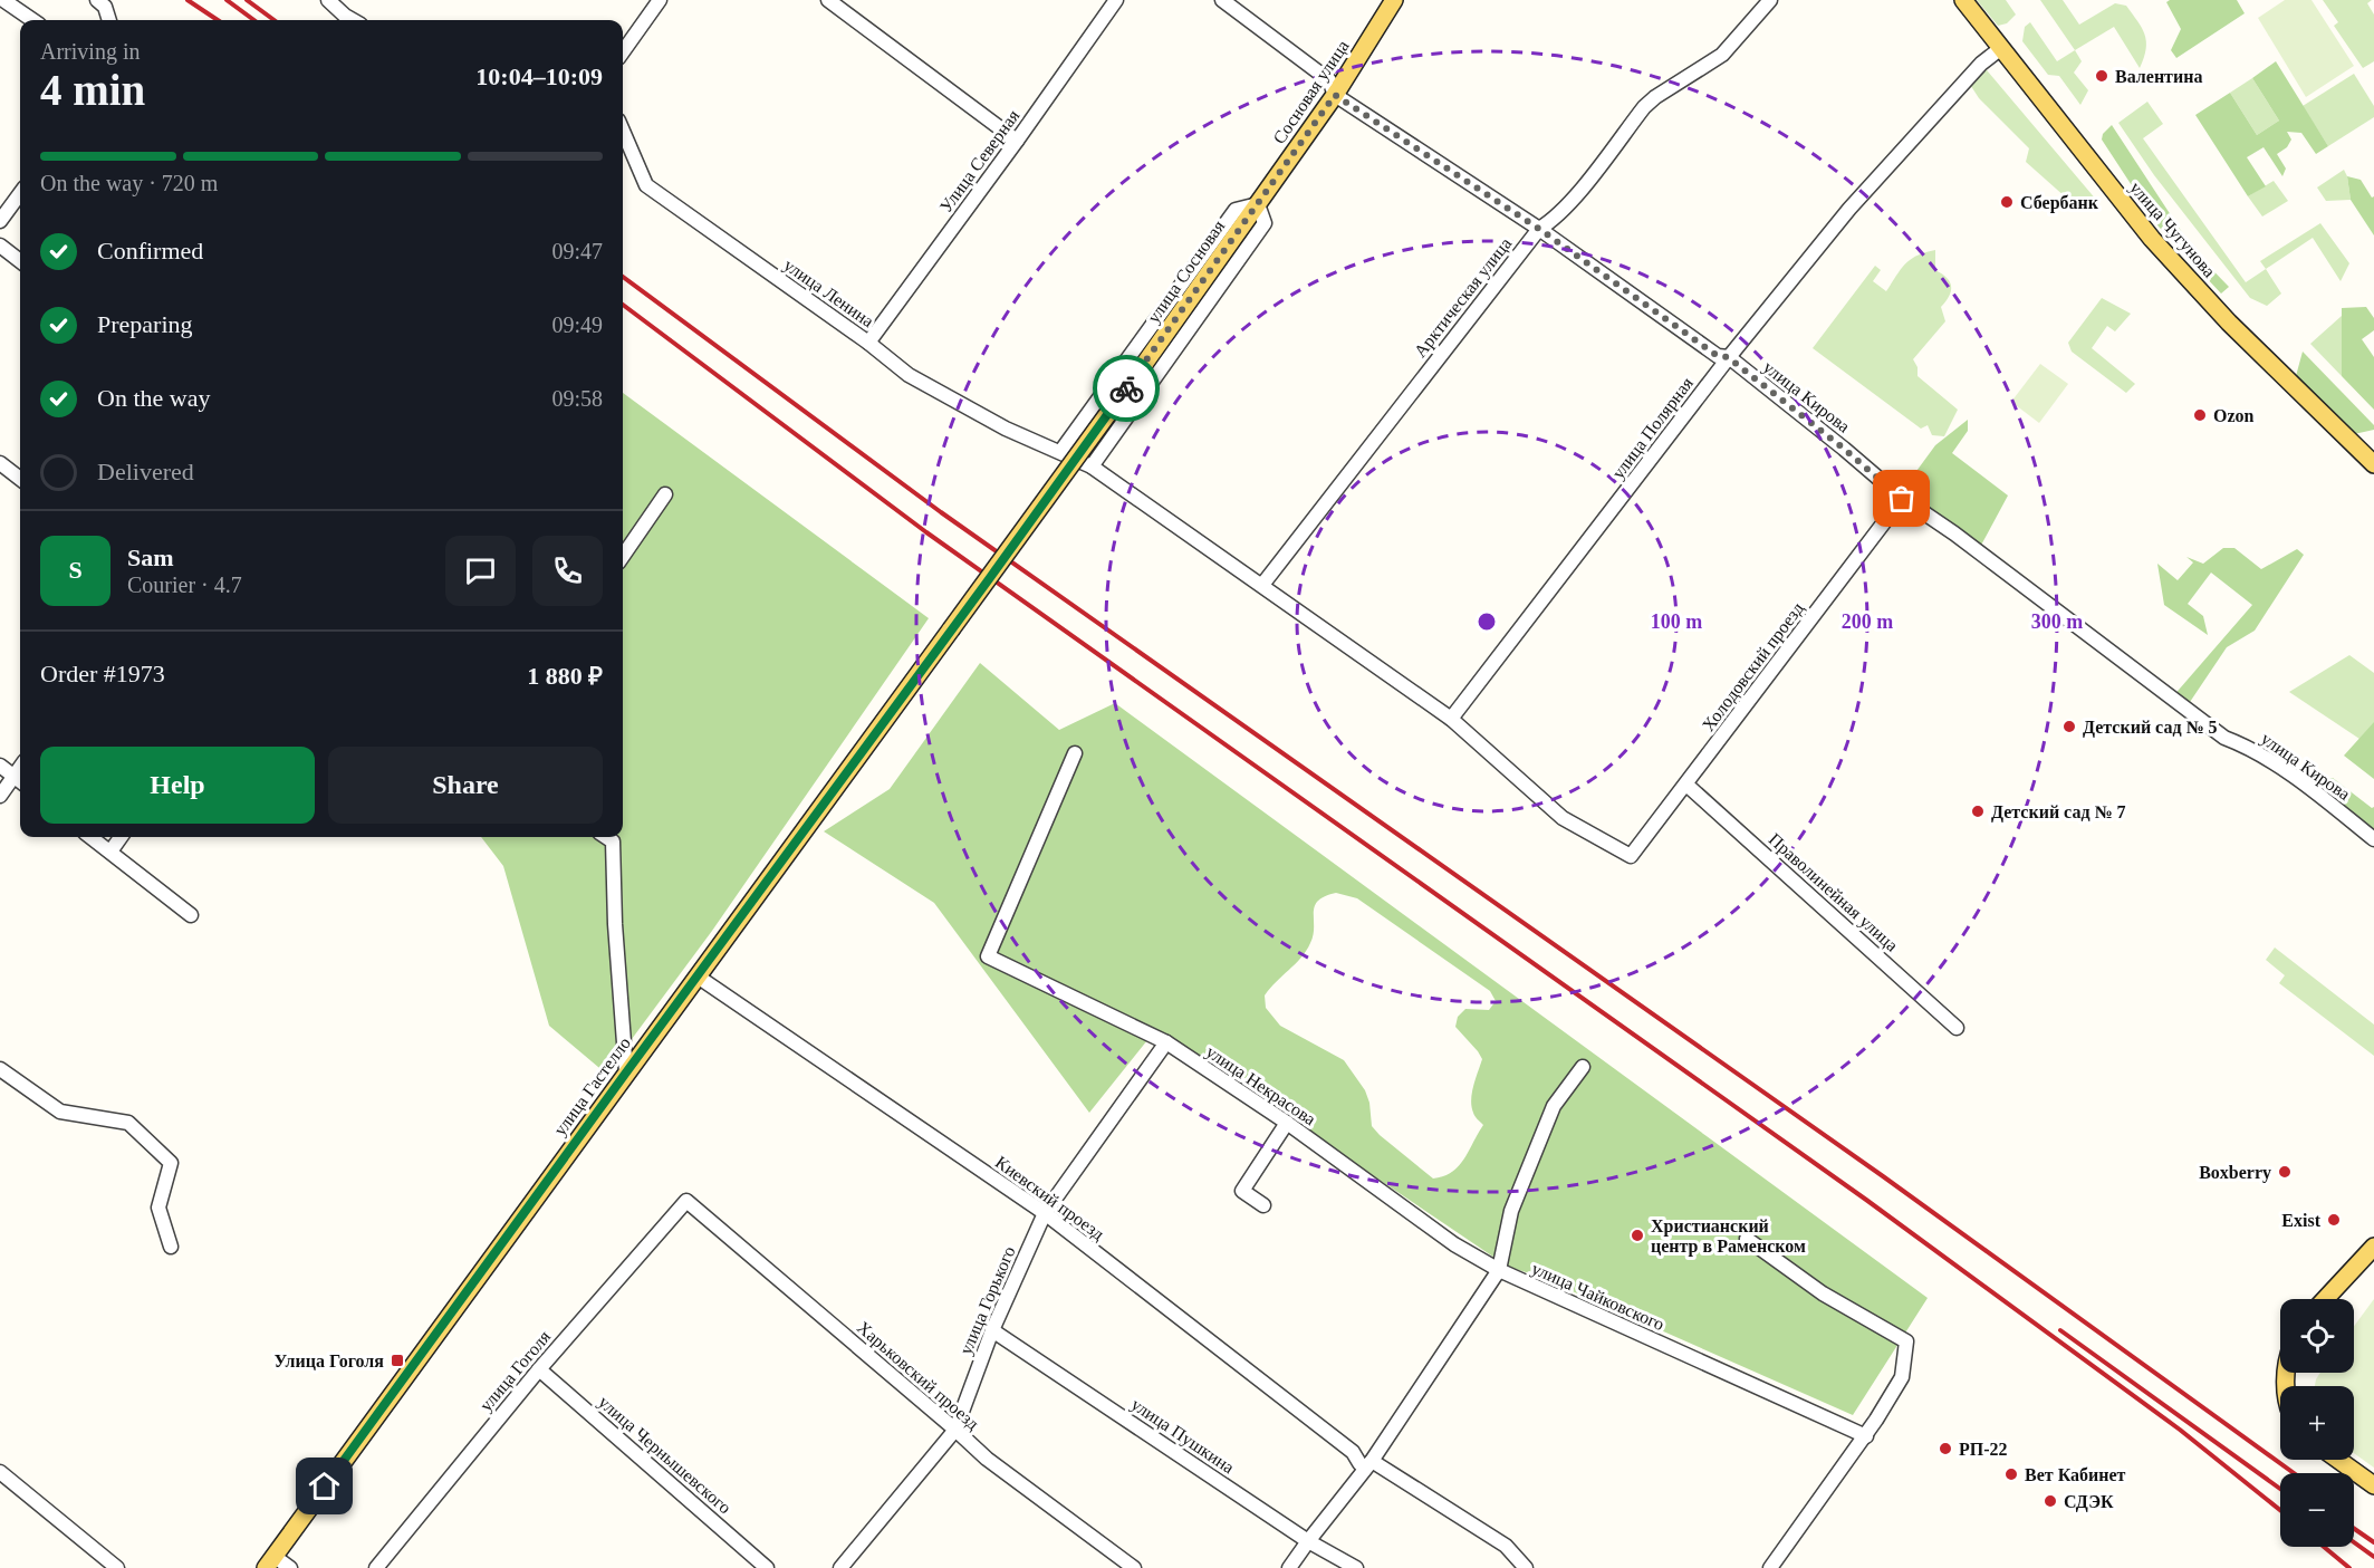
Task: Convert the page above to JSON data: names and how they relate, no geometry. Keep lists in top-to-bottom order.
{
  "streets": {
    "main road": [
      "Сосновая улица",
      "улица Чугунова",
      "улица Сосновая",
      "улица Гастелло"
    ],
    "street": [
      "Улица Северная",
      "улица Ленина",
      "Арктическая улица",
      "улица Кирова",
      "улица Полярная",
      "Холодовский проезд",
      "Праволинейная улица",
      "улица Некрасова",
      "Киевский проезд",
      "улица Чайковского",
      "улица Горького",
      "улица Гоголя",
      "Харьковский проезд",
      "улица Пушкина",
      "улица Чернышевского"
    ]
  },
  "crossings": [
    ["Сосновая улица", "улица Сосновая"],
    ["Сосновая улица", "улица Кирова"],
    ["Улица Северная", "улица Ленина"],
    ["улица Чугунова", "улица Полярная"],
    ["улица Сосновая", "улица Гастелло"],
    ["улица Ленина", "Арктическая улица"],
    ["улица Ленина", "улица Полярная"],
    ["улица Ленина", "Холодовский проезд"],
    ["Арктическая улица", "улица Кирова"],
    ["улица Кирова", "улица Полярная"],
    ["улица Кирова", "Холодовский проезд"],
    ["Холодовский проезд", "Праволинейная улица"],
    ["улица Некрасова", "улица Чайковского"],
    ["улица Некрасова", "улица Горького"],
    ["улица Гастелло", "Киевский проезд"],
    ["Киевский проезд", "улица Горького"],
    ["улица Горького", "Харьковский проезд"],
    ["улица Горького", "улица Пушкина"],
    ["улица Гоголя", "Харьковский проезд"],
    ["улица Гоголя", "улица Чернышевского"]
  ],
  "places": {
    "other": [
      "Валентина",
      "Сбербанк",
      "Ozon",
      "Детский сад № 5",
      "Детский сад № 7",
      "Boxberry",
      "Exist",
      "Христианский центр в Раменском",
      "РП-22",
      "Вет Кабинет",
      "СДЭК"
    ],
    "transit": ["Улица Гоголя"]
  },
  "page": {
    "heading": ["4 min", "Arriving in", "10:04–10:09"],
    "panel": [
      "Sam",
      "Courier · 4.7",
      "Order #1973",
      "1 880 ₽"
    ],
    "bar": "On the way · 720 m",
    "list": [
      ["Confirmed", "09:47"],
      ["Preparing", "09:49"],
      ["On the way", "09:58"],
      "Delivered"
    ],
    "round": "S",
    "buttons": ["Help", "Share"],
    "map_buttons": ["+", "−"]
  },
  "rings": ["100 m", "200 m", "300 m"]
}
